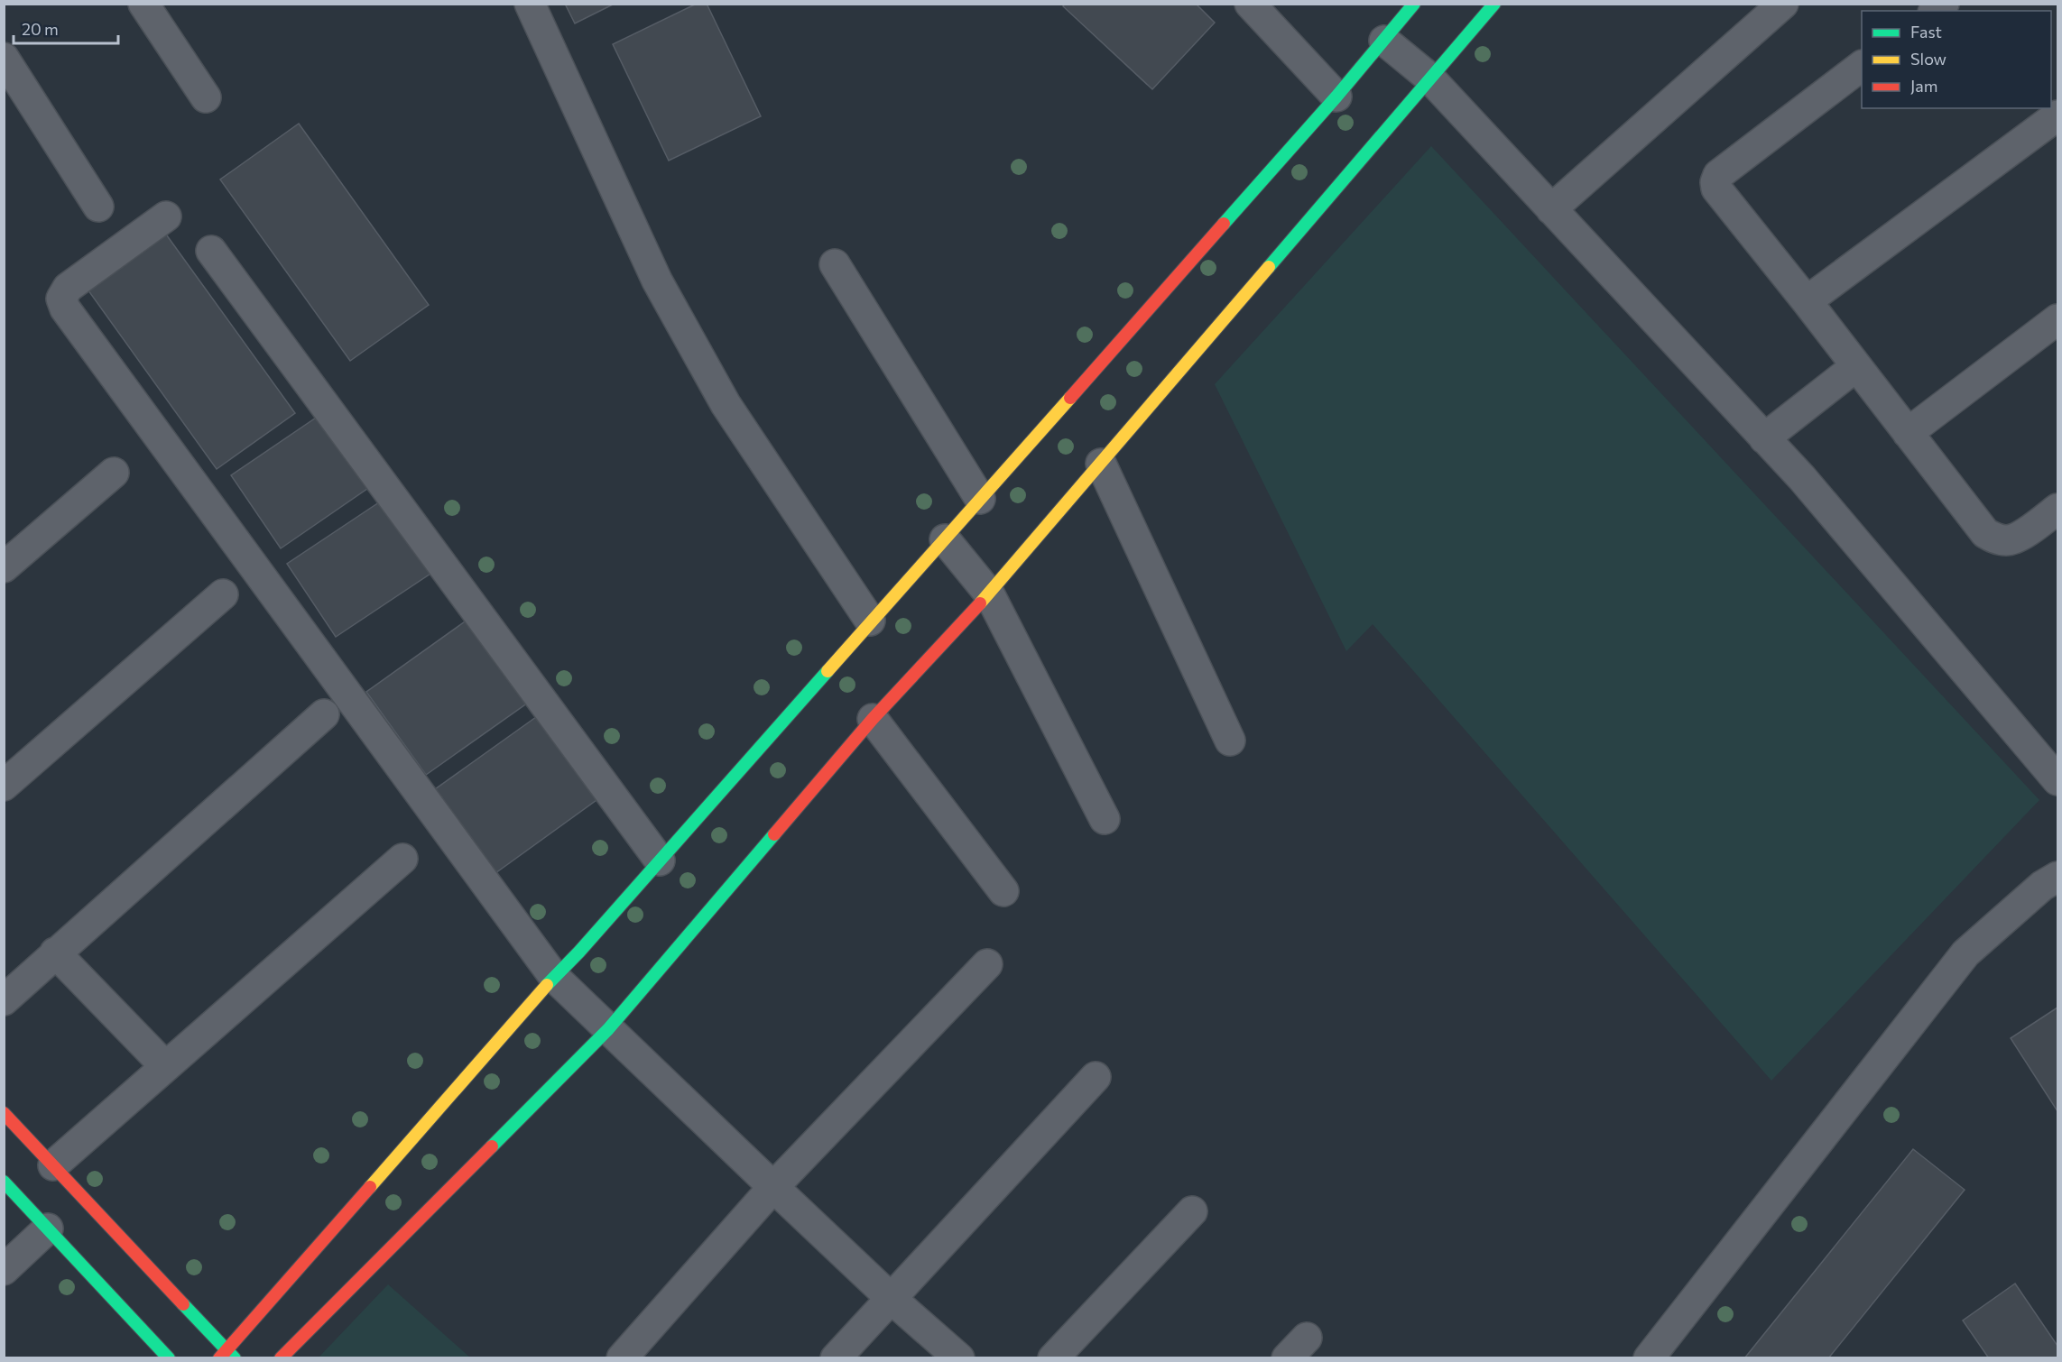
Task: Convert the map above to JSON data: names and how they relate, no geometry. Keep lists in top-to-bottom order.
{
  "legend": ["Fast", "Slow", "Jam"],
  "scale_bar": "20 m"
}
